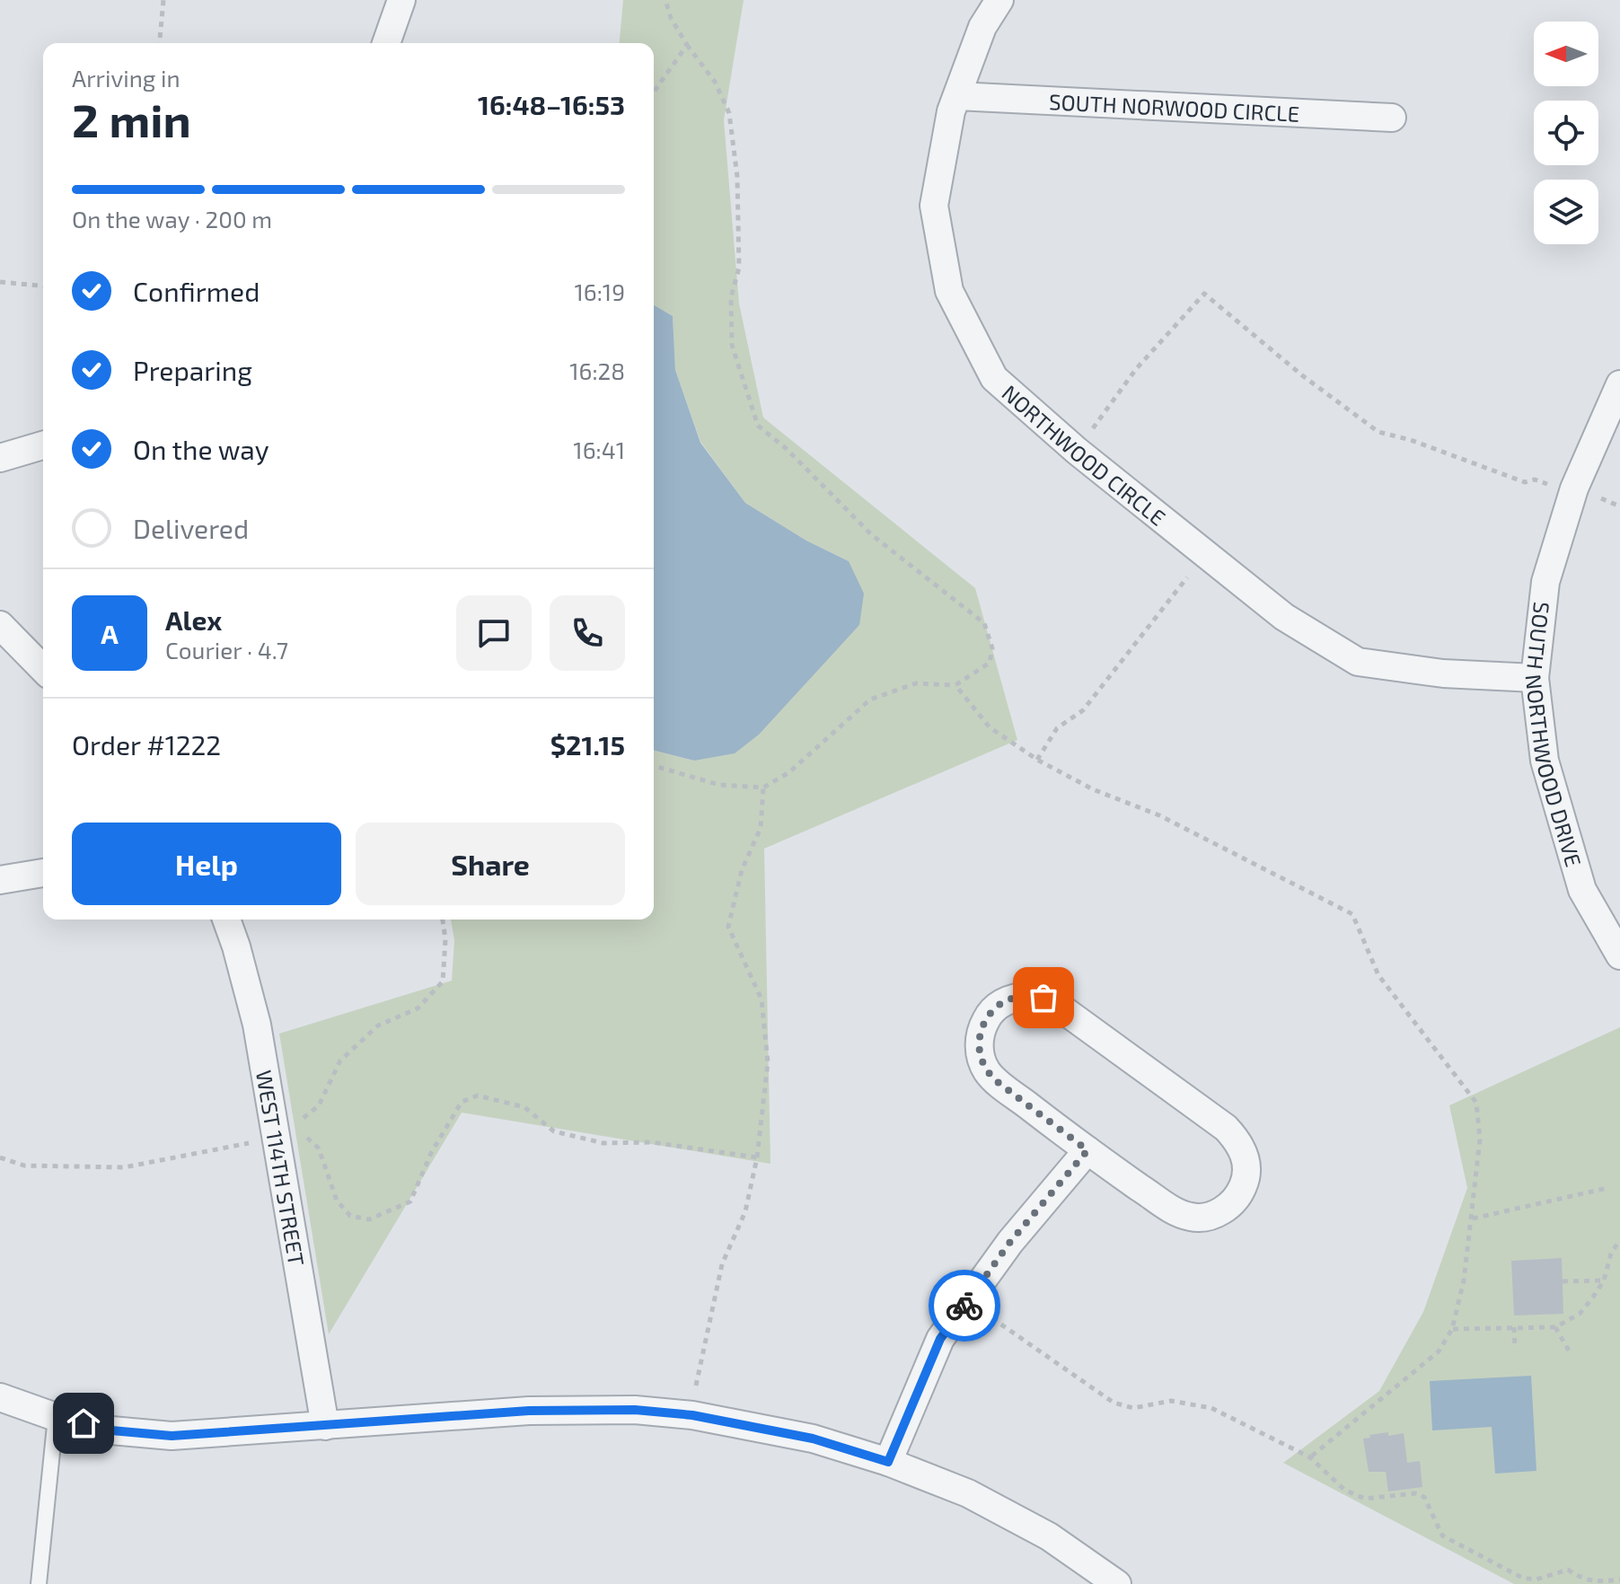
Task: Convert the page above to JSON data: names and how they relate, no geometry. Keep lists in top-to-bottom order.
{
  "streets": {
    "street": [
      "SOUTH NORWOOD CIRCLE",
      "NORTHWOOD CIRCLE",
      "SOUTH NORTHWOOD DRIVE",
      "WEST 114TH STREET"
    ]
  },
  "crossings": [
    ["SOUTH NORWOOD CIRCLE", "NORTHWOOD CIRCLE"],
    ["NORTHWOOD CIRCLE", "SOUTH NORTHWOOD DRIVE"]
  ],
  "north": "left",
  "page": {
    "heading": ["2 min", "Arriving in", "16:48–16:53"],
    "panel": [
      "Alex",
      "Courier · 4.7",
      "Order #1222",
      "$21.15"
    ],
    "bar": "On the way · 200 m",
    "list": [
      ["Confirmed", "16:19"],
      ["Preparing", "16:28"],
      ["On the way", "16:41"],
      "Delivered"
    ],
    "round": "A",
    "buttons": ["Help", "Share"]
  }
}
